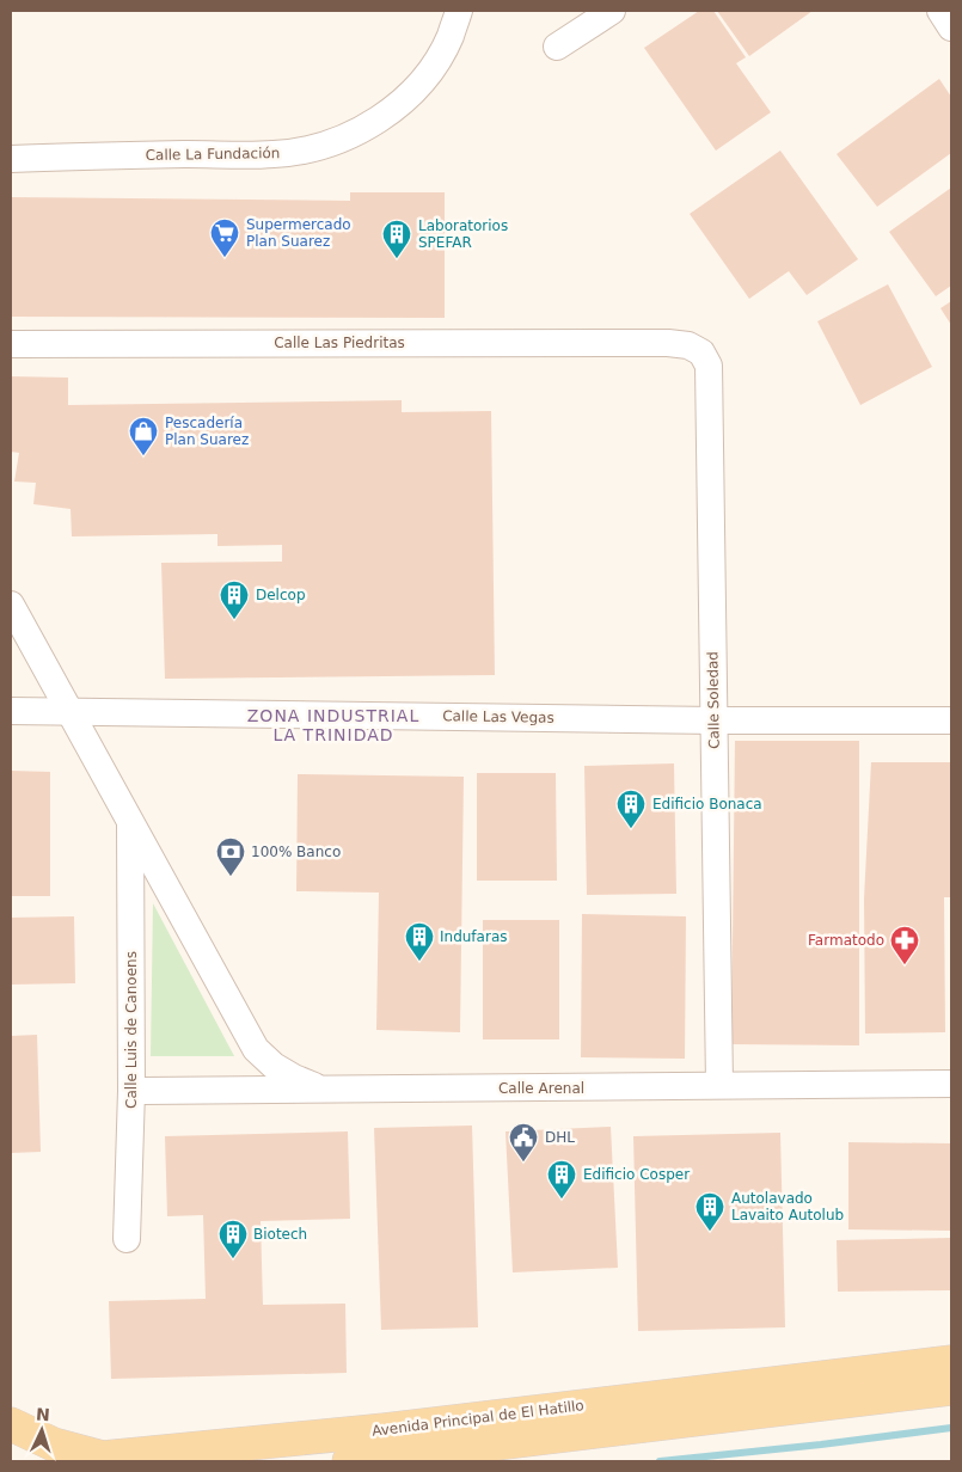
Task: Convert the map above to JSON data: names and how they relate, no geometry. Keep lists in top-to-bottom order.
{
  "streets": {
    "main road": ["Avenida Principal de El Hatillo"],
    "street": [
      "Calle La Fundación",
      "Calle Las Piedritas",
      "Calle Soledad",
      "Calle Las Vegas",
      "Calle Luis de Canoens",
      "Calle Arenal"
    ]
  },
  "crossings": [
    ["Calle Las Piedritas", "Calle Soledad"],
    ["Calle Soledad", "Calle Las Vegas"],
    ["Calle Soledad", "Calle Arenal"],
    ["Calle Las Vegas", "Calle Luis de Canoens"],
    ["Calle Luis de Canoens", "Calle Arenal"]
  ],
  "districts": ["ZONA INDUSTRIAL LA TRINIDAD"],
  "places": {
    "supermarket": ["Supermercado Plan Suarez"],
    "building": [
      "Laboratorios SPEFAR",
      "Delcop",
      "Edificio Bonaca",
      "Indufaras",
      "Edificio Cosper",
      "Autolavado Lavaito Autolub",
      "Biotech"
    ],
    "shop": ["Pescadería Plan Suarez"],
    "bank": ["100% Banco"],
    "pharmacy": ["Farmatodo"],
    "public building": ["DHL"]
  },
  "north": "top"
}
